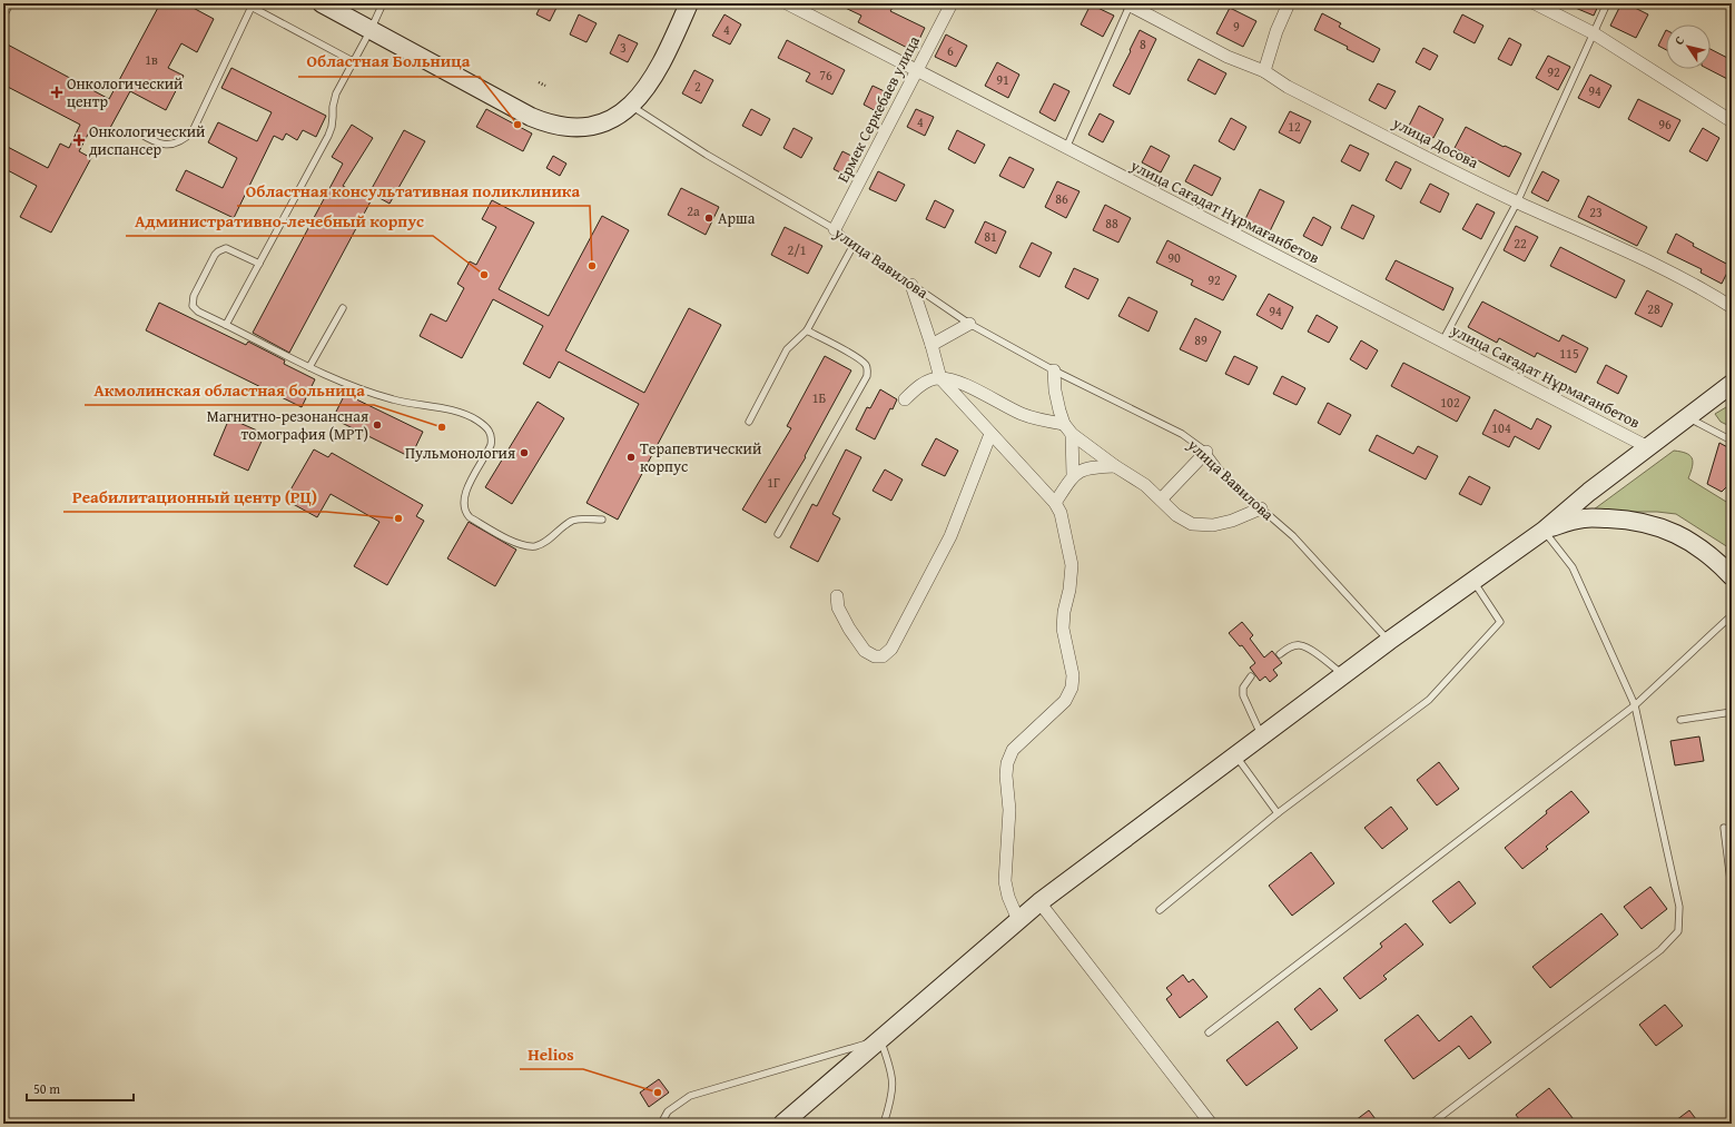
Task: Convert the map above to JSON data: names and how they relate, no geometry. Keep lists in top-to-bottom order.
{
  "streets": {
    "street": ["Ермек Серкебаев улица", "улица Досова", "улица Сағадат Нұрмағанбетов"],
    "lane": ["улица Вавилова"]
  },
  "crossings": [
    ["Ермек Серкебаев улица", "улица Сағадат Нұрмағанбетов"],
    ["Ермек Серкебаев улица", "улица Вавилова"]
  ],
  "places": {
    "health": ["Онкологический центр", "Онкологический диспансер"],
    "other": [
      "Областная Больница",
      "Арша",
      "Областная консультативная поликлиника",
      "Административно-лечебный корпус",
      "Магнитно-резонансная томография (МРТ)",
      "Акмолинская областная больница",
      "Пульмонология",
      "Терапевтический корпус",
      "Реабилитационный центр (РЦ)",
      "Helios"
    ]
  },
  "house_numbers": [
    "9",
    "4",
    "8",
    "3",
    "6",
    "1в",
    "92",
    "76",
    "91",
    "2",
    "94",
    "4",
    "96",
    "12",
    "86",
    "2а",
    "23",
    "88",
    "81",
    "22",
    "2/1",
    "90",
    "92",
    "28",
    "94",
    "89",
    "115",
    "1Б",
    "102",
    "104",
    "1Г"
  ],
  "scale_bar": "50 m",
  "north": "top left"
}
